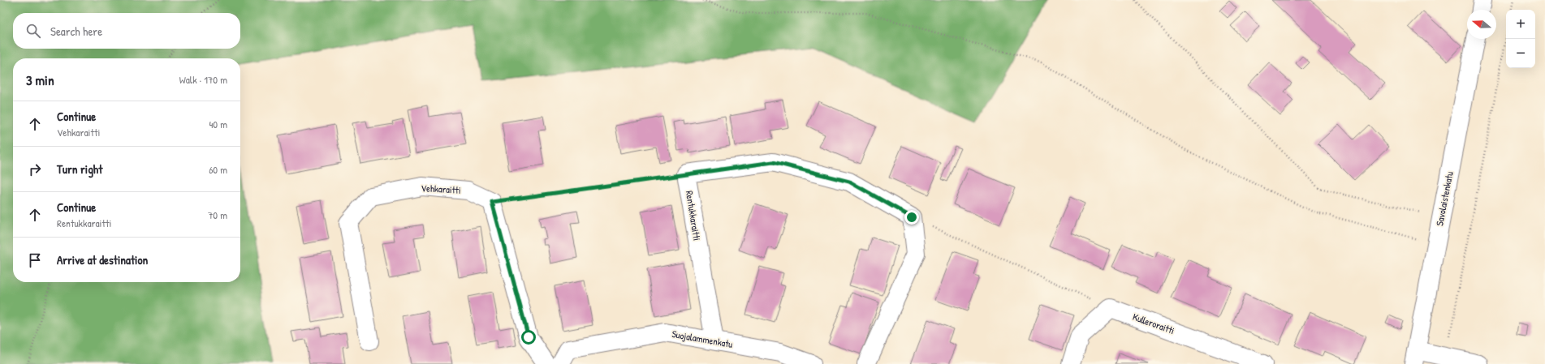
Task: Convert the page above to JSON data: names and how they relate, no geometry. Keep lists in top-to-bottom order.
{
  "streets": {
    "street": [
      "Vehkaraitti",
      "Savolaistenkatu",
      "Rentukkaraitti",
      "Kulleroraitti",
      "Suojalammenkatu"
    ]
  },
  "crossings": [
    ["Rentukkaraitti", "Suojalammenkatu"]
  ],
  "north": "left",
  "page": {
    "map_buttons": ["+", "−"],
    "search": "Search here",
    "heading": ["3 min", "Walk · 170 m"],
    "list": [
      ["Continue", "Vehkaraitti", "40 m"],
      ["Turn right", "60 m"],
      ["Continue", "Rentukkaraitti", "70 m"],
      "Arrive at destination"
    ]
  }
}
